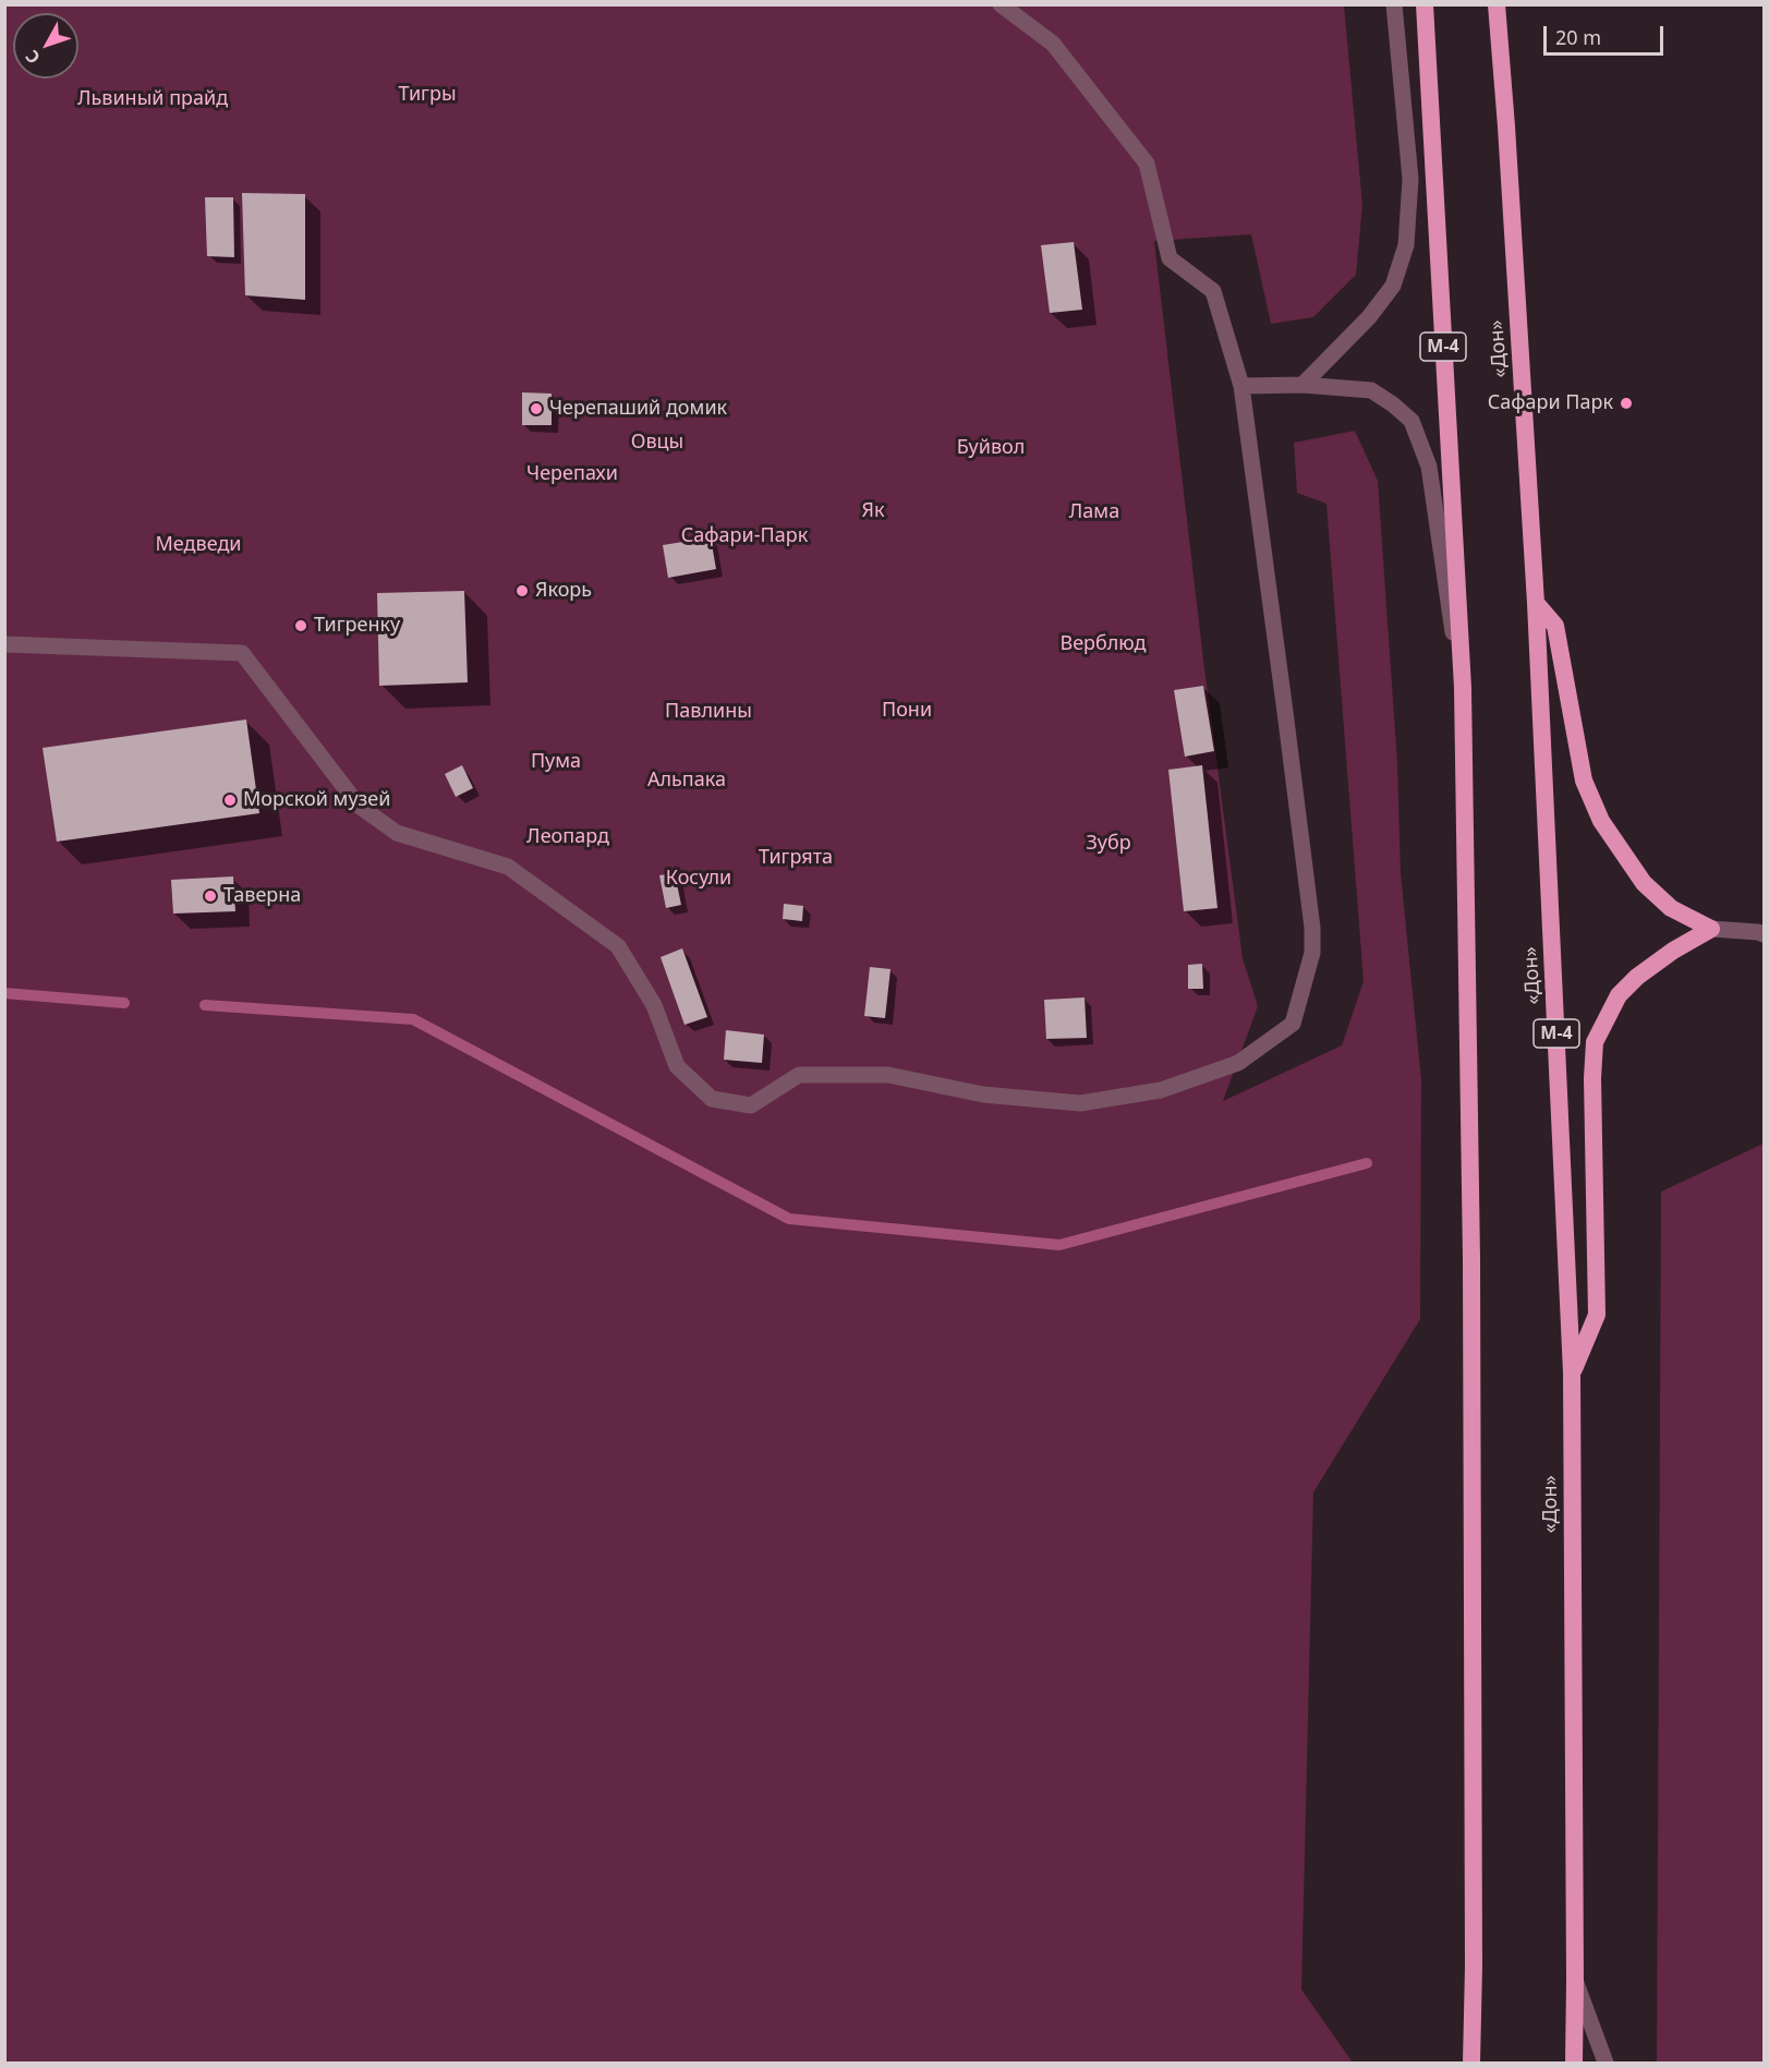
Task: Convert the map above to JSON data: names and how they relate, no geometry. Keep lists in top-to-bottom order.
{
  "streets": {
    "highway": ["М-4", "«Дон»"]
  },
  "parks": [
    "Тигры",
    "Львиный прайд",
    "Овцы",
    "Буйвол",
    "Черепахи",
    "Як",
    "Лама",
    "Сафари-Парк",
    "Медведи",
    "Верблюд",
    "Пони",
    "Павлины",
    "Пума",
    "Альпака",
    "Леопард",
    "Зубр",
    "Тигрята",
    "Косули"
  ],
  "places": [
    "Сафари Парк",
    "Черепаший домик",
    "Якорь",
    "Тигренку",
    "Морской музей",
    "Таверна"
  ],
  "scale_bar": "20 m",
  "north": "bottom left"
}
